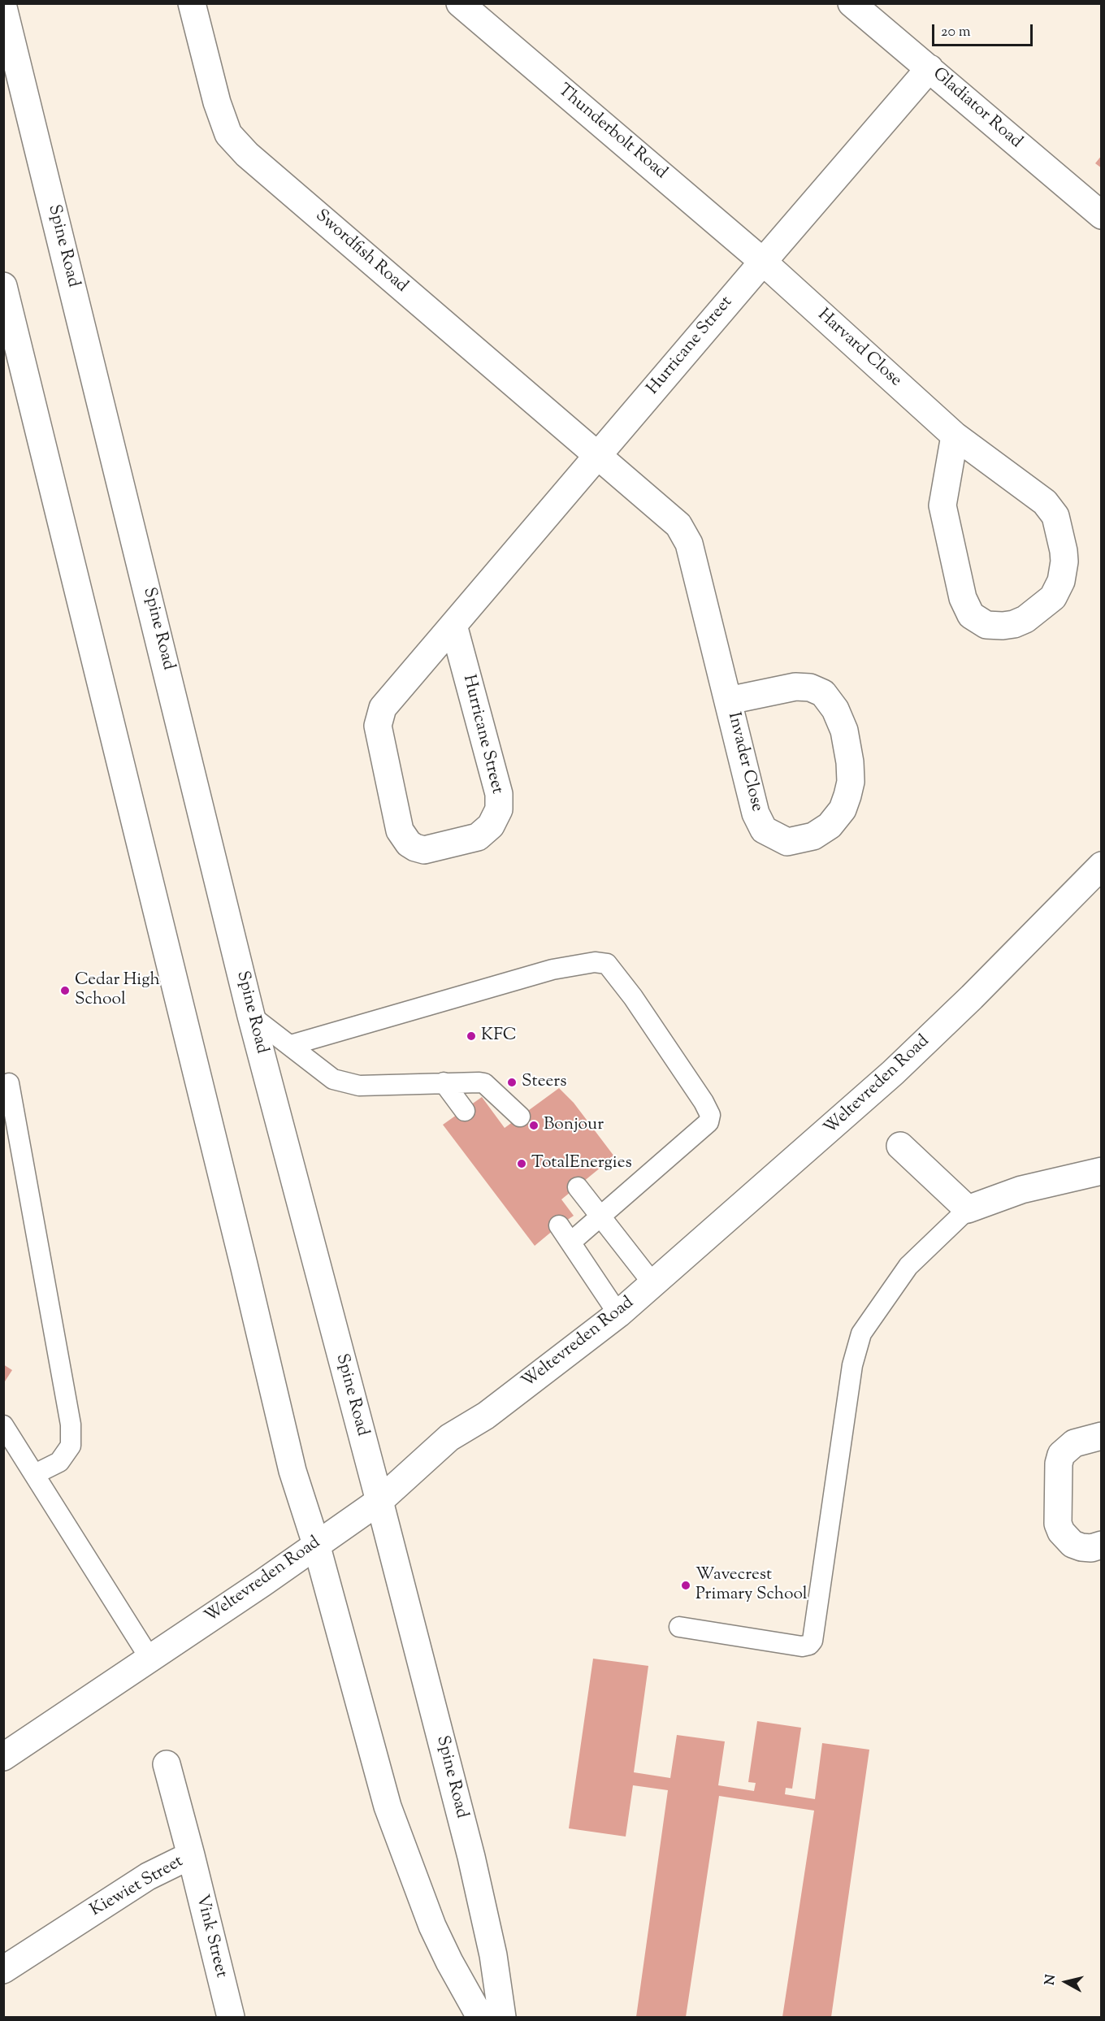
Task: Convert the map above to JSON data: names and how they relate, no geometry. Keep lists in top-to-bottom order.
{
  "streets": {
    "main road": [
      "Gladiator Road",
      "Thunderbolt Road",
      "Spine Road",
      "Swordfish Road",
      "Hurricane Street",
      "Harvard Close",
      "Invader Close",
      "Weltevreden Road",
      "Kiewiet Street",
      "Vink Street"
    ]
  },
  "crossings": [
    ["Gladiator Road", "Hurricane Street"],
    ["Thunderbolt Road", "Hurricane Street"],
    ["Thunderbolt Road", "Harvard Close"],
    ["Spine Road", "Weltevreden Road"],
    ["Swordfish Road", "Hurricane Street"],
    ["Swordfish Road", "Invader Close"],
    ["Hurricane Street", "Harvard Close"],
    ["Hurricane Street", "Invader Close"],
    ["Kiewiet Street", "Vink Street"]
  ],
  "places": [
    "Cedar High School",
    "KFC",
    "Steers",
    "Bonjour",
    "TotalEnergies",
    "Wavecrest Primary School"
  ],
  "scale_bar": "20 m",
  "north": "left"
}
